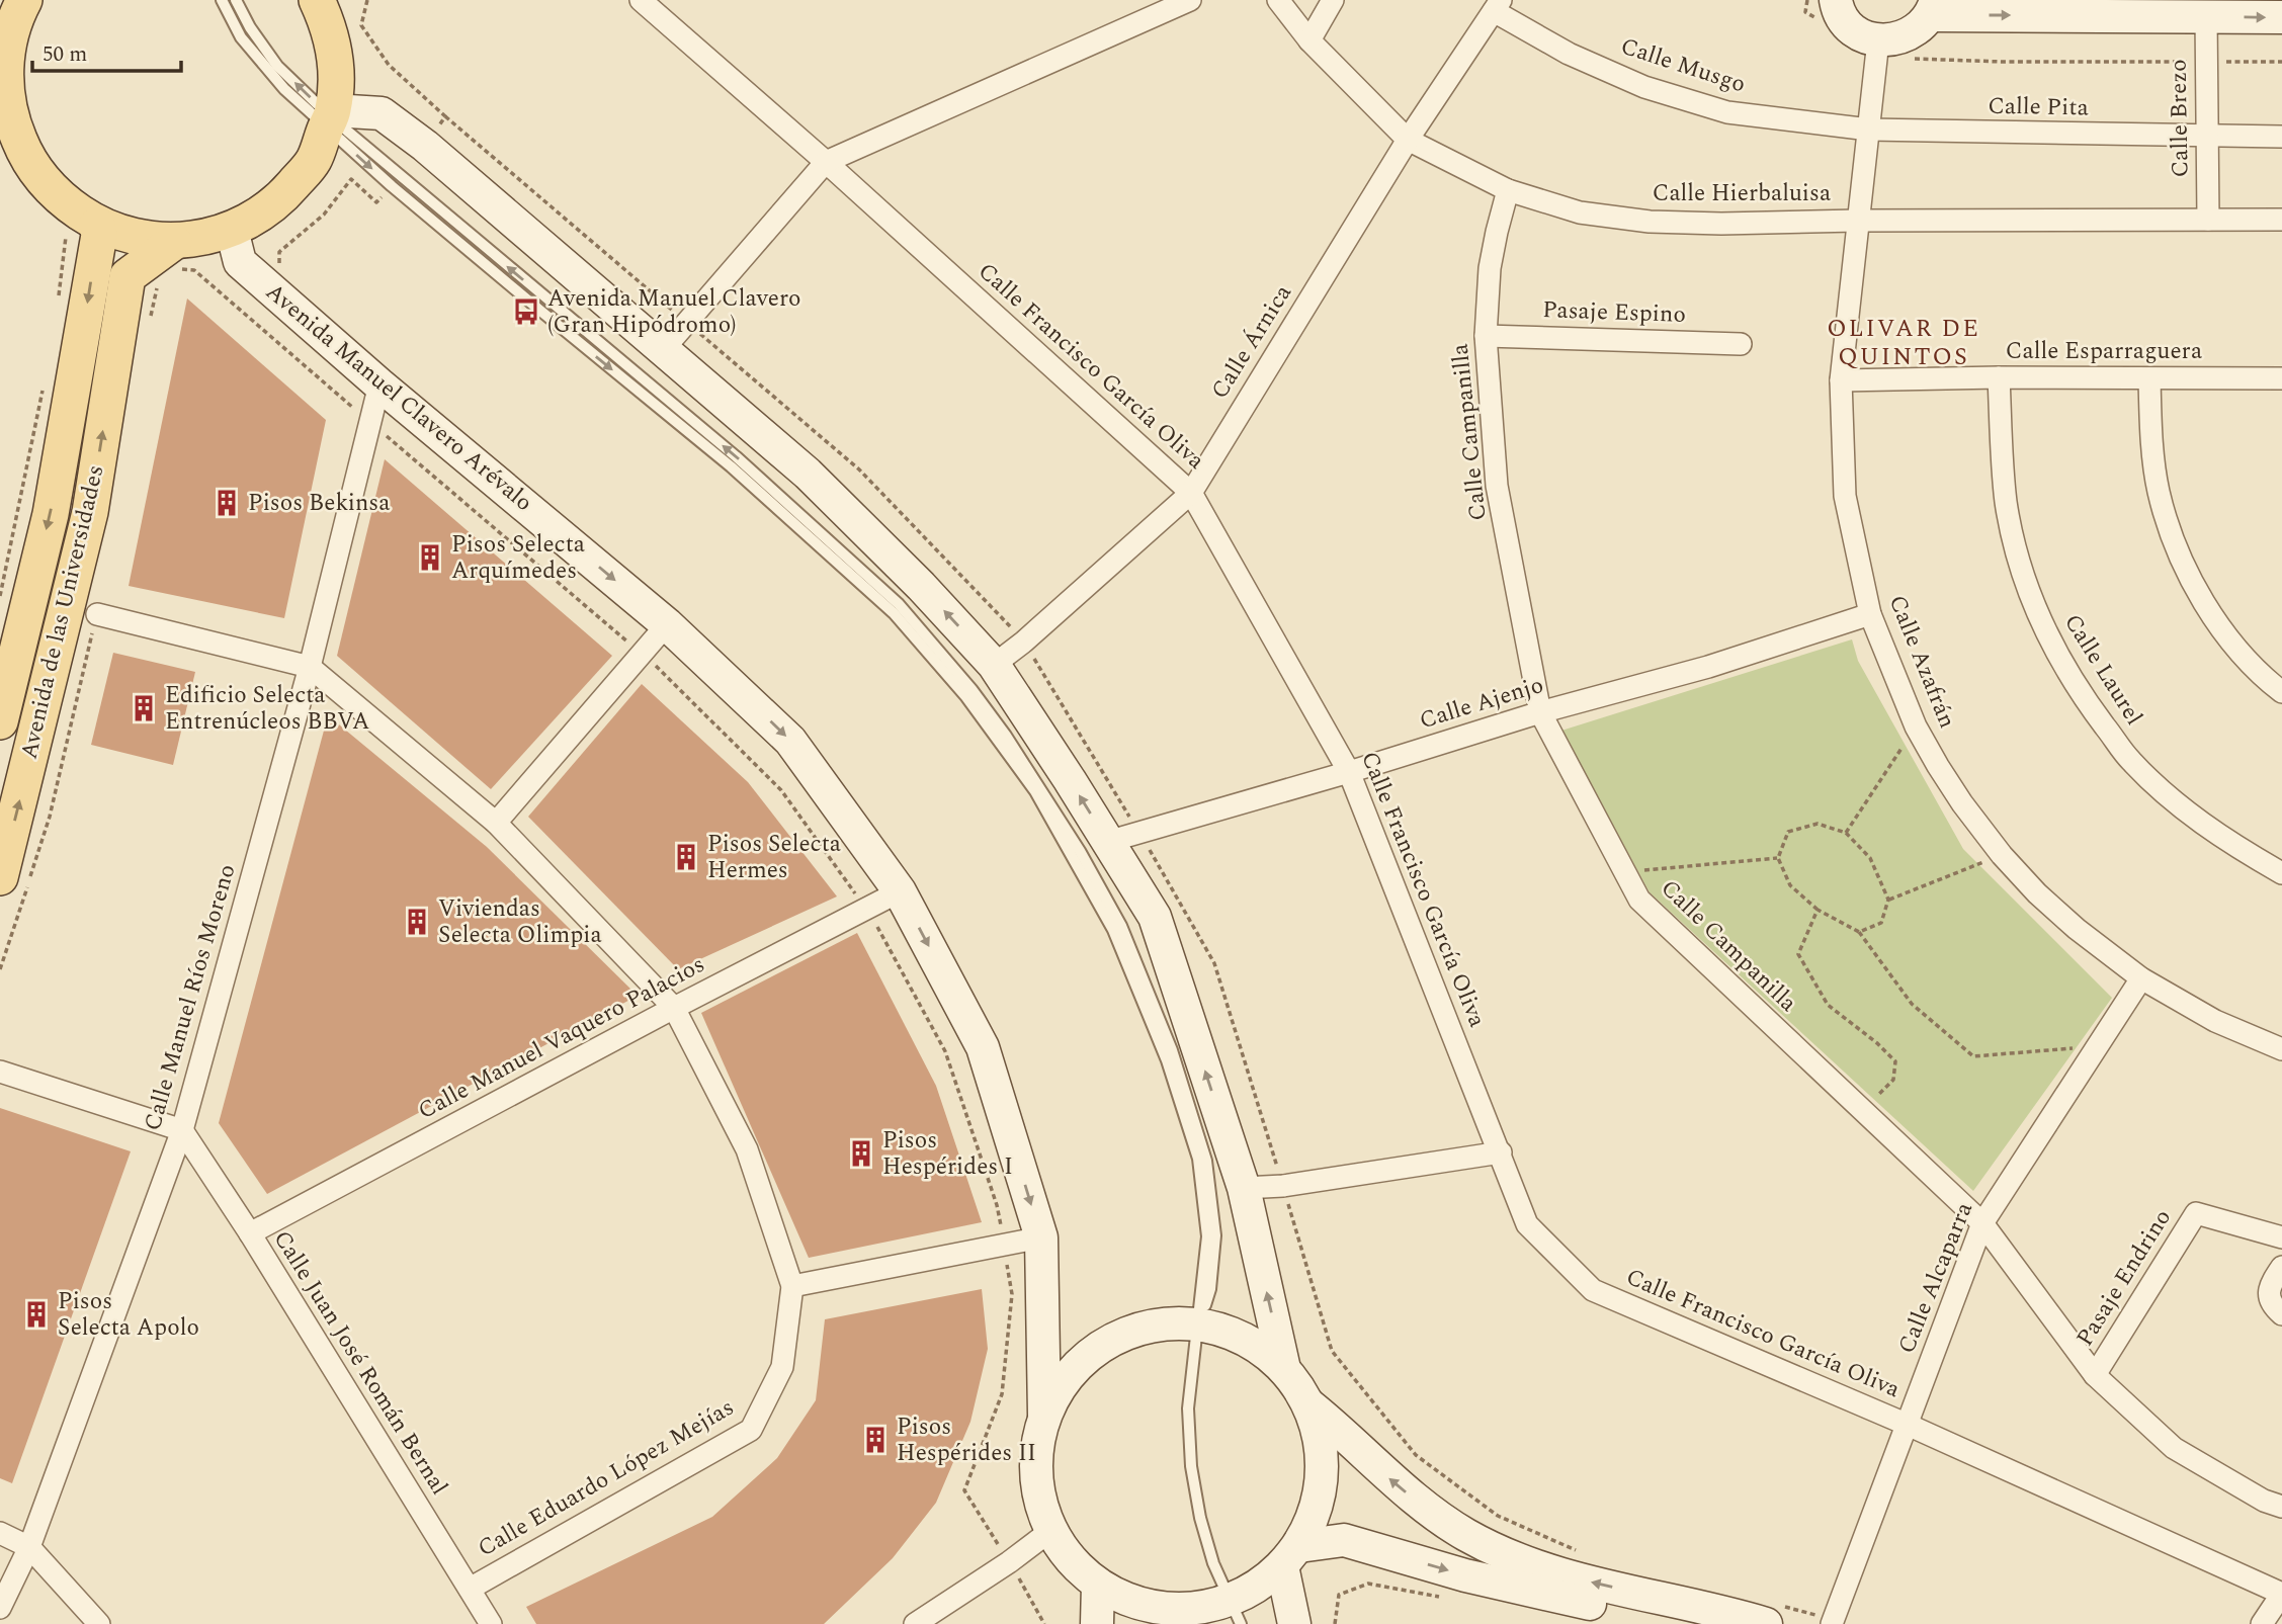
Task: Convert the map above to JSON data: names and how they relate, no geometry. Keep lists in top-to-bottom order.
{
  "streets": {
    "main road": ["Avenida Manuel Clavero Arévalo", "Avenida de las Universidades"],
    "street": [
      "Calle Musgo",
      "Calle Pita",
      "Calle Brezo",
      "Calle Hierbaluisa",
      "Pasaje Espino",
      "Calle Árnica",
      "Calle Esparraguera",
      "Calle Francisco García Oliva",
      "Calle Campanilla",
      "Calle Azafrán",
      "Calle Laurel",
      "Calle Ajenjo",
      "Calle Manuel Ríos Moreno",
      "Calle Manuel Vaquero Palacios",
      "Calle Alcaparra",
      "Pasaje Endrino",
      "Calle Juan José Román Bernal",
      "Calle Eduardo López Mejías"
    ]
  },
  "crossings": [
    ["Calle Musgo", "Calle Pita"],
    ["Calle Musgo", "Calle Árnica"],
    ["Calle Musgo", "Calle Azafrán"],
    ["Calle Pita", "Calle Brezo"],
    ["Calle Pita", "Calle Azafrán"],
    ["Calle Brezo", "Calle Hierbaluisa"],
    ["Calle Hierbaluisa", "Calle Árnica"],
    ["Calle Hierbaluisa", "Calle Campanilla"],
    ["Calle Hierbaluisa", "Calle Azafrán"],
    ["Pasaje Espino", "Calle Campanilla"],
    ["Calle Árnica", "Calle Francisco García Oliva"],
    ["Calle Esparraguera", "Calle Azafrán"],
    ["Calle Esparraguera", "Calle Laurel"],
    ["Calle Francisco García Oliva", "Calle Ajenjo"],
    ["Calle Francisco García Oliva", "Calle Alcaparra"],
    ["Avenida Manuel Clavero Arévalo", "Calle Manuel Ríos Moreno"],
    ["Avenida Manuel Clavero Arévalo", "Calle Manuel Vaquero Palacios"],
    ["Calle Campanilla", "Calle Ajenjo"],
    ["Calle Campanilla", "Calle Alcaparra"],
    ["Calle Campanilla", "Pasaje Endrino"],
    ["Calle Azafrán", "Calle Ajenjo"],
    ["Calle Azafrán", "Calle Alcaparra"],
    ["Calle Manuel Ríos Moreno", "Calle Juan José Román Bernal"],
    ["Calle Manuel Ríos Moreno", "Calle Eduardo López Mejías"],
    ["Calle Manuel Vaquero Palacios", "Calle Juan José Román Bernal"],
    ["Calle Manuel Vaquero Palacios", "Calle Eduardo López Mejías"],
    ["Calle Juan José Román Bernal", "Calle Eduardo López Mejías"]
  ],
  "districts": ["OLIVAR DE QUINTOS"],
  "places": {
    "bus stop": ["Avenida Manuel Clavero (Gran Hipódromo)"],
    "building": [
      "Pisos Bekinsa",
      "Pisos Selecta Arquímedes",
      "Edificio Selecta Entrenúcleos BBVA",
      "Pisos Selecta Hermes",
      "Viviendas Selecta Olimpia",
      "Pisos Hespérides I",
      "Pisos Selecta Apolo",
      "Pisos Hespérides II"
    ]
  },
  "scale_bar": "50 m"
}
